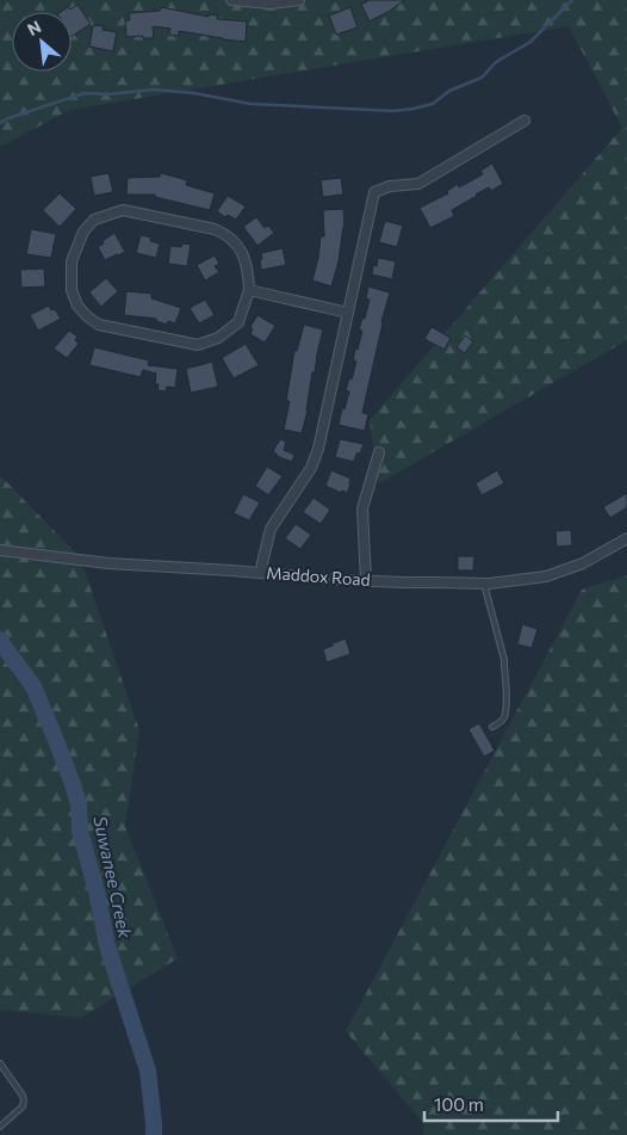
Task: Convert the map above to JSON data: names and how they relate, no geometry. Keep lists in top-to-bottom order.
{
  "streets": {
    "street": ["Maddox Road"]
  },
  "water": ["Suwanee Creek"],
  "scale_bar": "100 m",
  "north": "top left"
}
